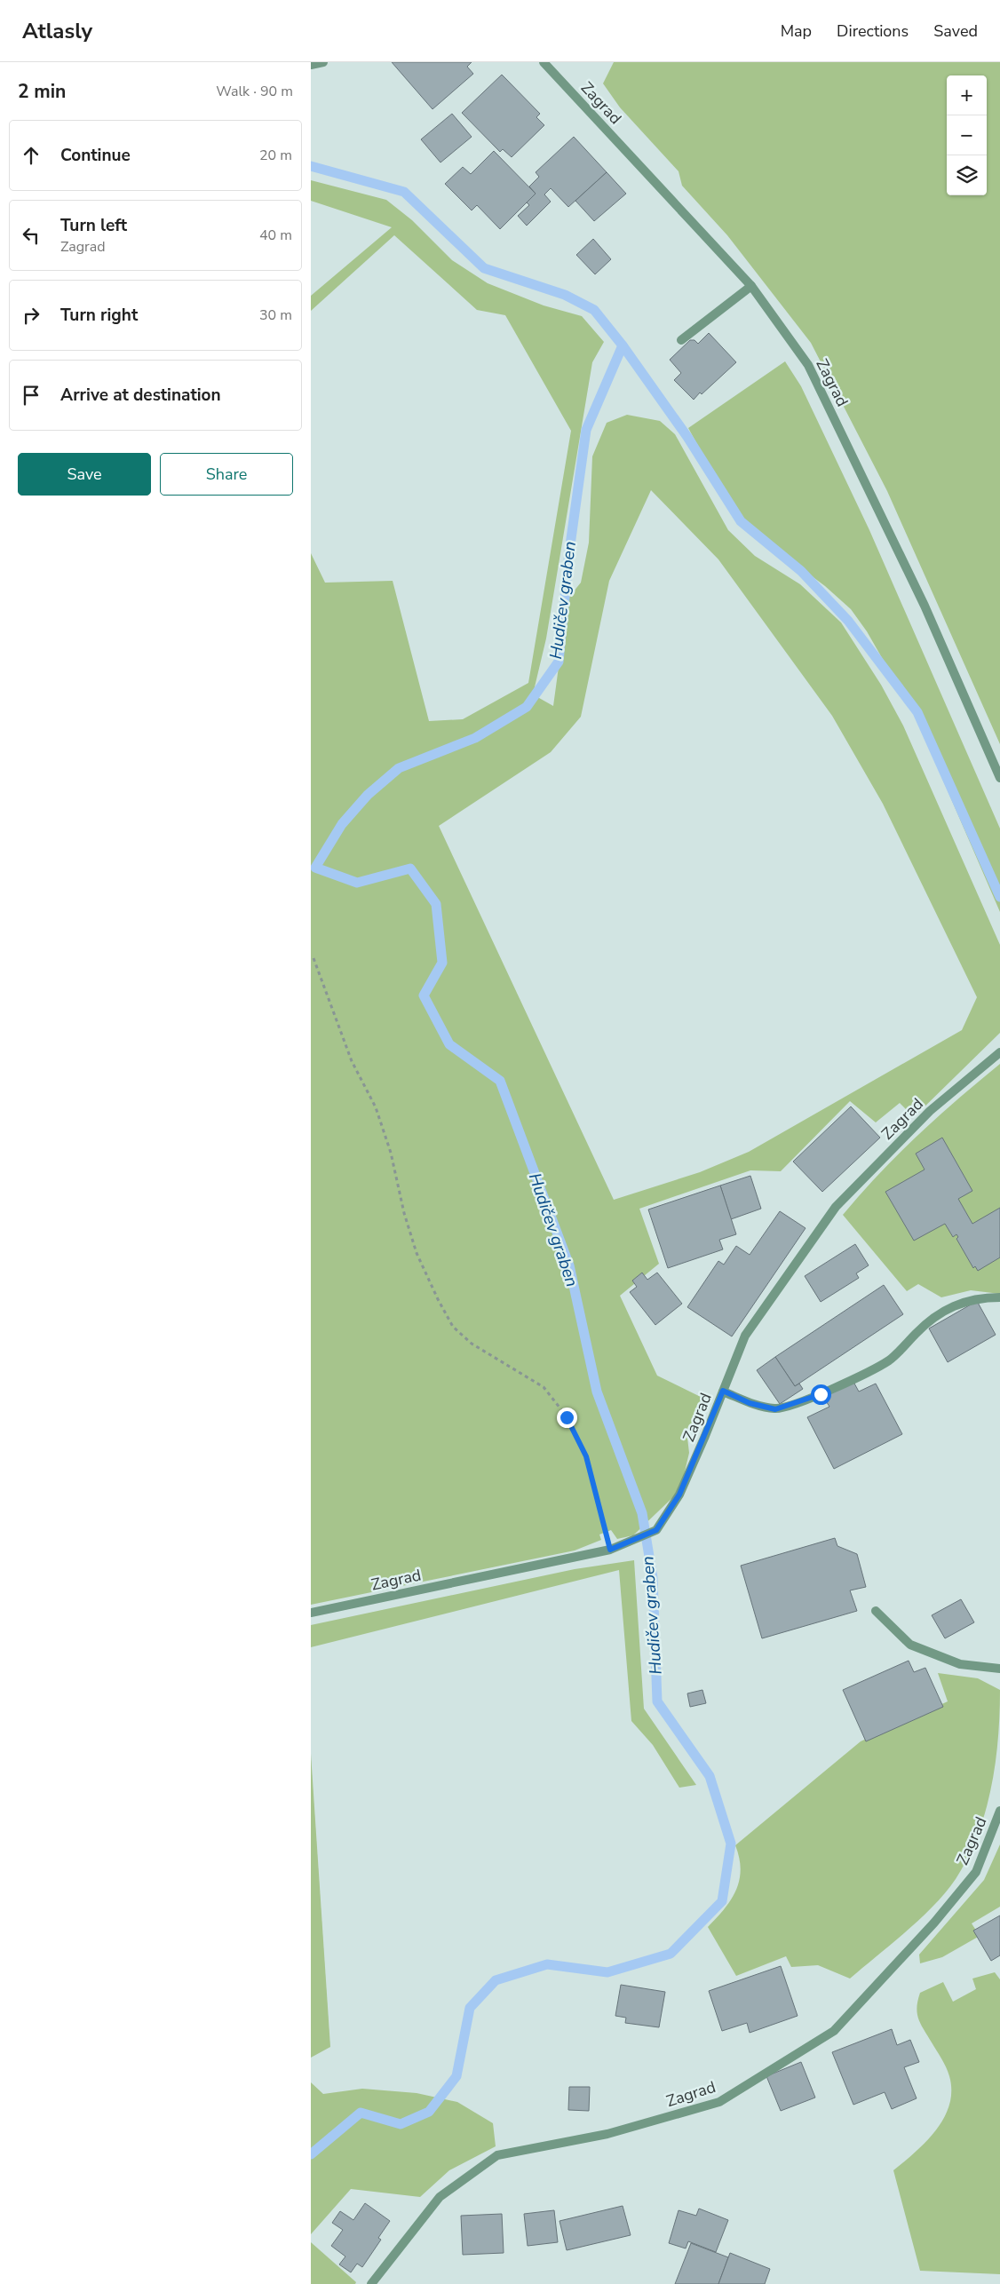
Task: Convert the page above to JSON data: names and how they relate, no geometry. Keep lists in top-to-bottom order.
{
  "streets": {
    "street": ["Zagrad"]
  },
  "water": ["Hudičev graben"],
  "page": {
    "header": "Atlasly",
    "nav": ["Map", "Directions", "Saved"],
    "heading": ["2 min", "Walk · 90 m"],
    "map_buttons": ["+", "−"],
    "list": [
      ["Continue", "20 m"],
      ["Turn left", "Zagrad", "40 m"],
      ["Turn right", "30 m"],
      "Arrive at destination"
    ],
    "buttons": ["Save", "Share"]
  }
}
